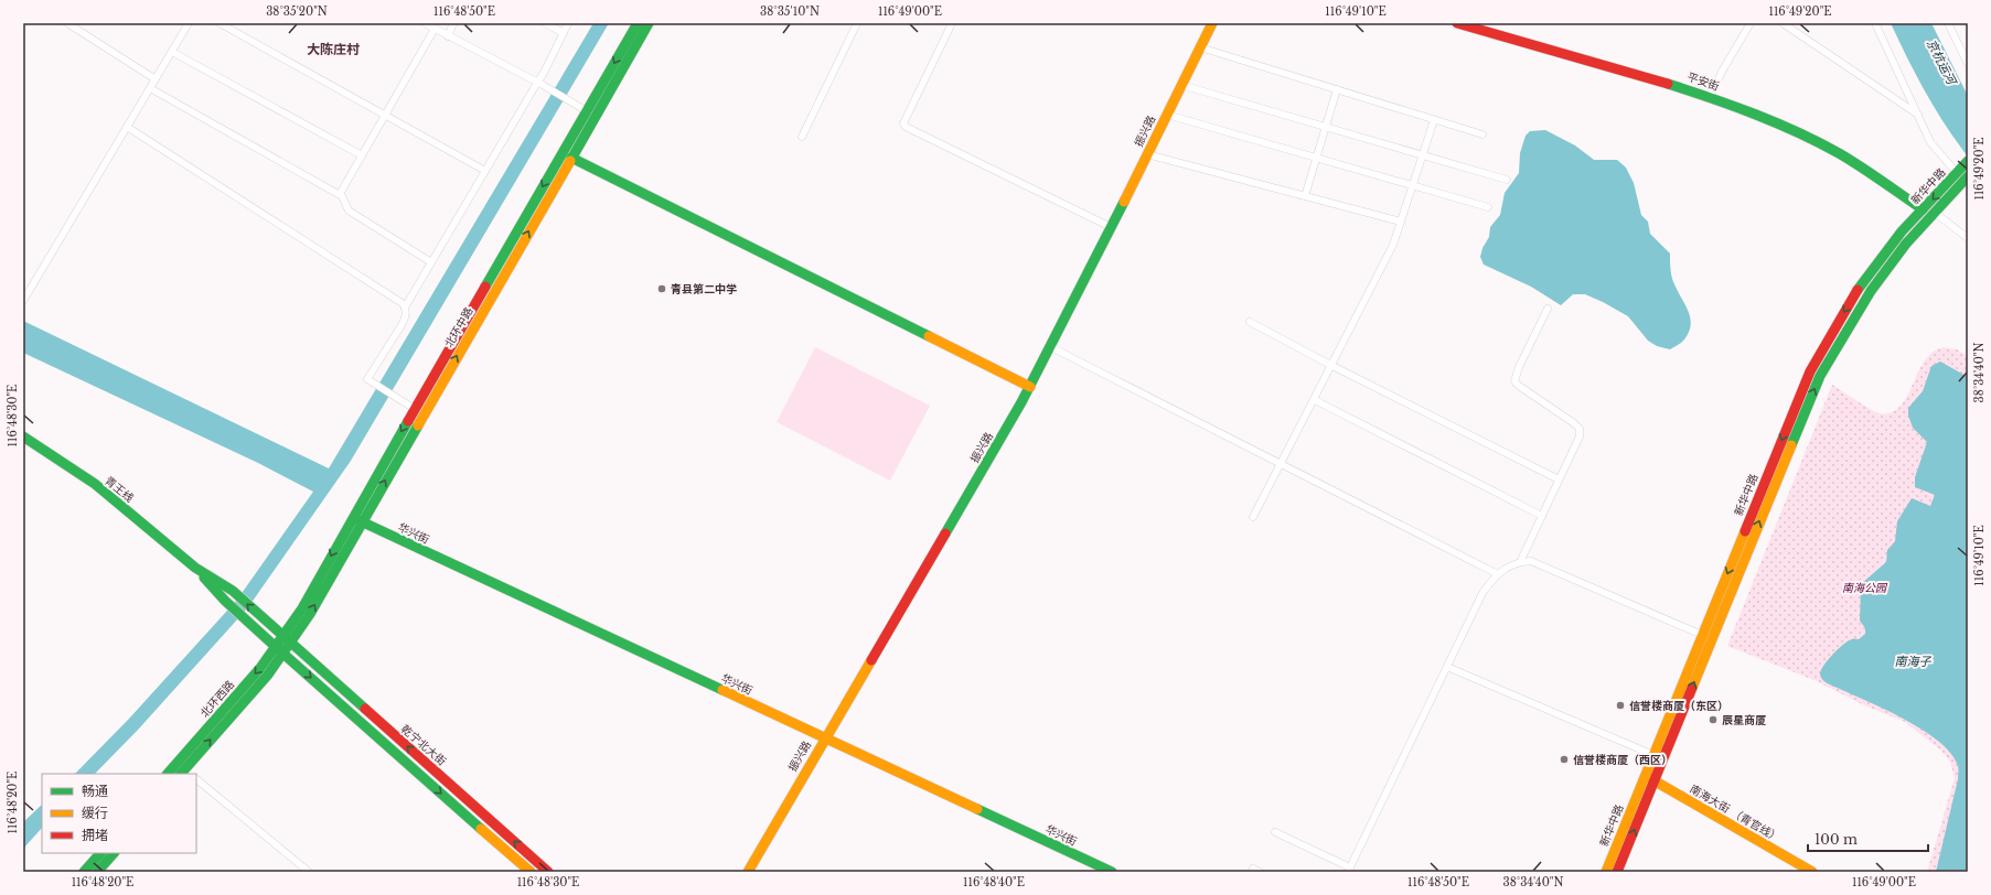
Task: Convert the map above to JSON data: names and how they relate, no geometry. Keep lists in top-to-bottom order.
{
  "streets": {
    "main road": [
      "平安街",
      "振兴路",
      "新华中路",
      "北环中路",
      "青王线",
      "华兴街",
      "北环西路",
      "乾宁北大街",
      "南海大街 （青官线）"
    ]
  },
  "crossings": [
    ["平安街", "新华中路"],
    ["振兴路", "华兴街"],
    ["新华中路", "南海大街 （青官线）"],
    ["北环中路", "华兴街"],
    ["北环中路", "北环西路"],
    ["北环中路", "乾宁北大街"],
    ["青王线", "乾宁北大街"],
    ["北环西路", "乾宁北大街"]
  ],
  "districts": ["大陈庄村"],
  "water": ["京杭运河", "南海子"],
  "parks": ["南海公园"],
  "places": [
    "青县第二中学",
    "信誉楼商厦（东区）",
    "辰星商厦",
    "信誉楼商厦（西区）"
  ],
  "legend": ["畅通", "缓行", "拥堵"],
  "scale_bar": "100 m",
  "coordinates": [
    "38°35'20\"N",
    "116°48'50\"E",
    "38°35'10\"N",
    "116°49'00\"E",
    "116°49'10\"E",
    "116°49'20\"E",
    "38°34'40\"N",
    "116°48'30\"E",
    "116°48'20\"E",
    "116°48'40\"E"
  ]
}
